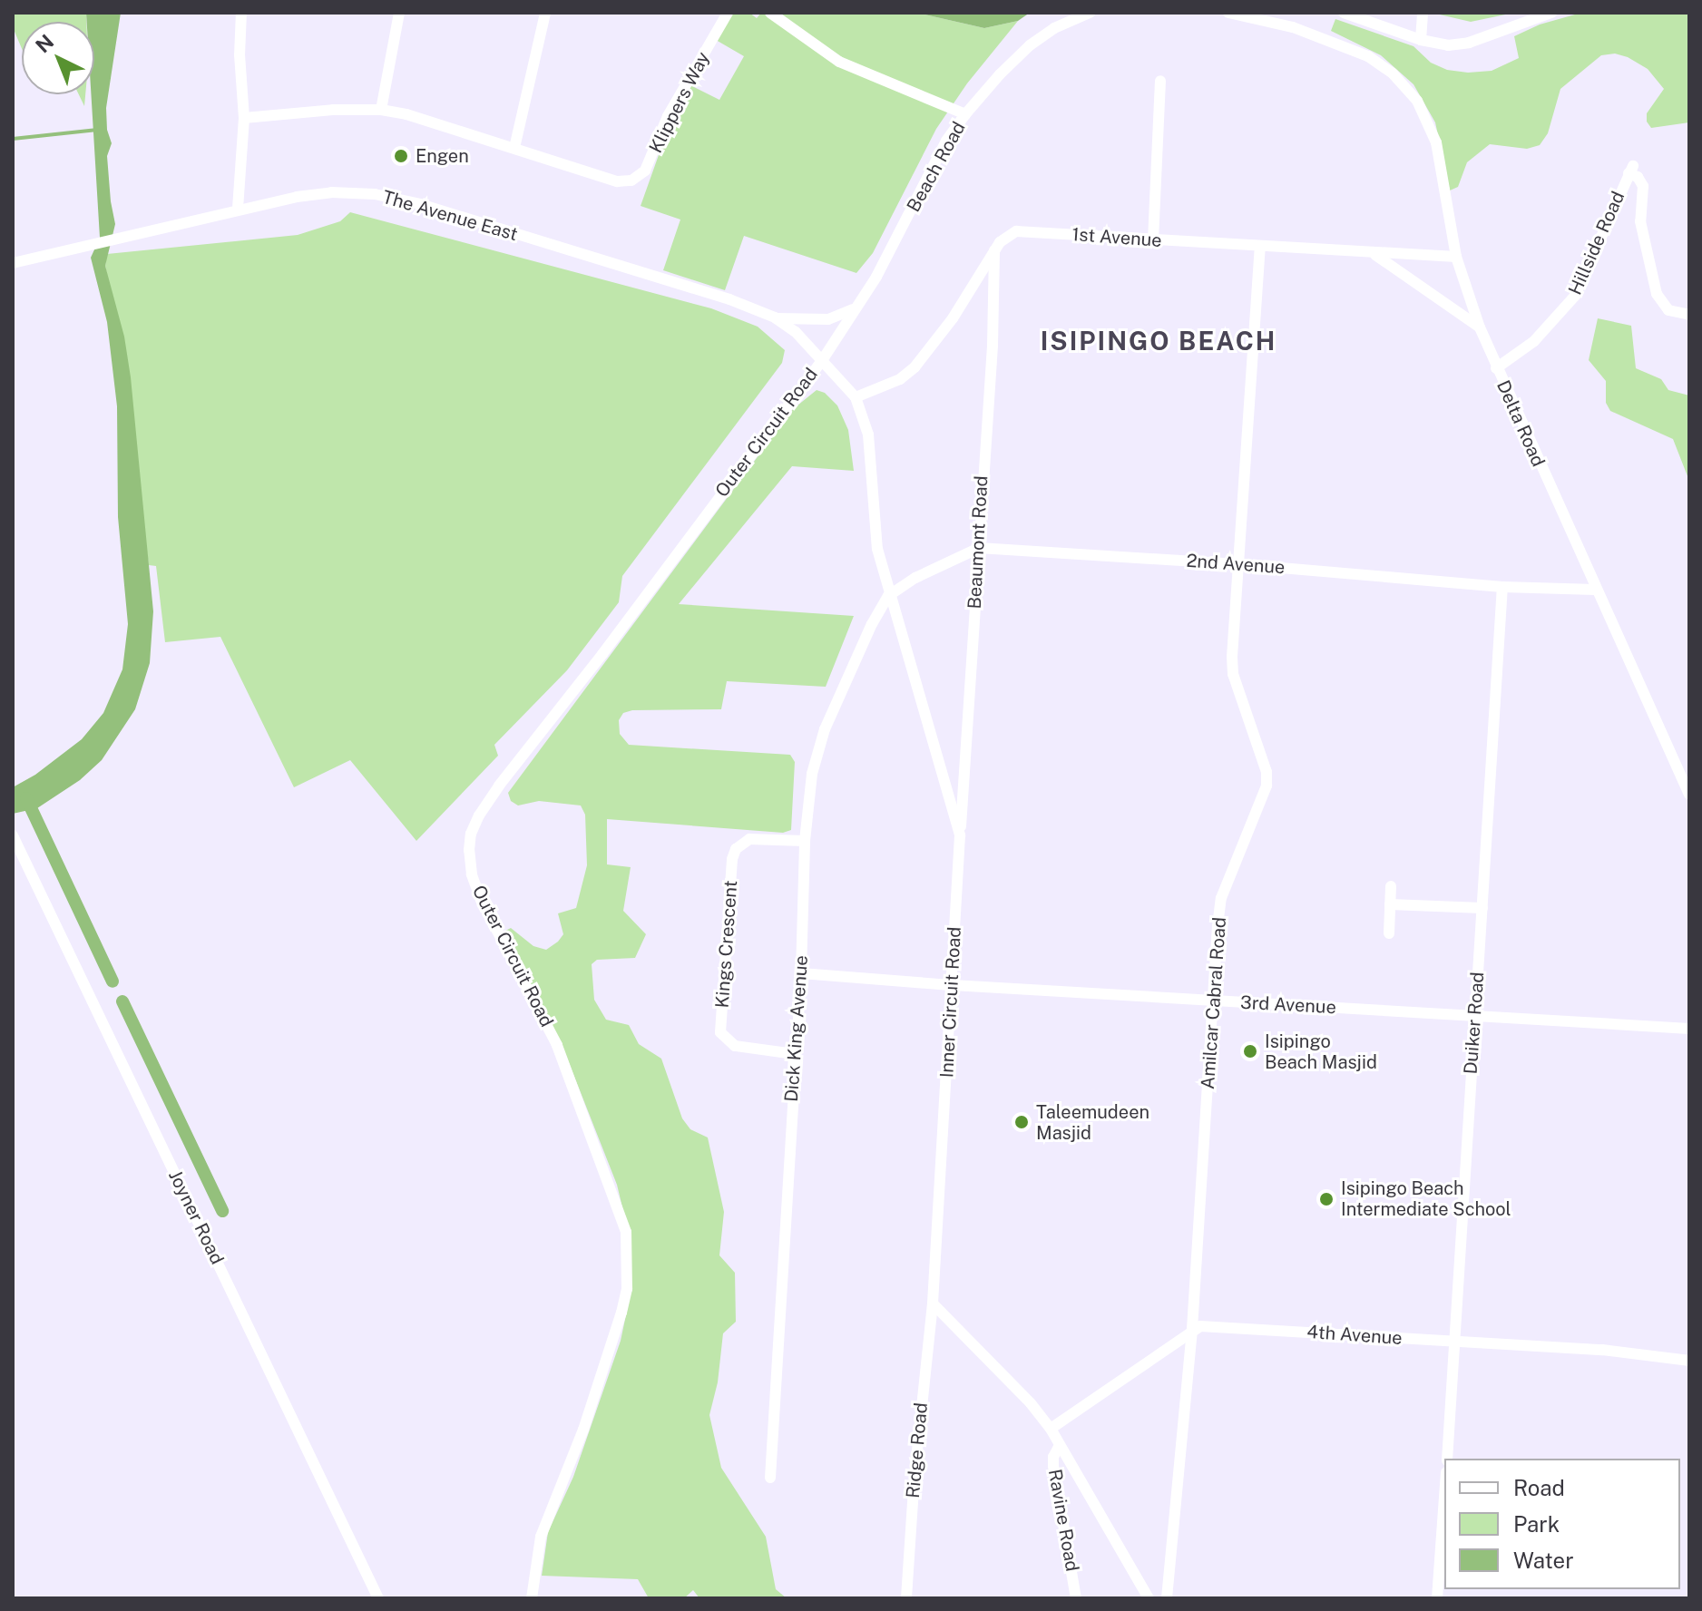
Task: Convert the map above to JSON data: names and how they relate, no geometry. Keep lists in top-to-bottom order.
{
  "streets": {
    "street": [
      "Klippers Way",
      "Beach Road",
      "The Avenue East",
      "1st Avenue",
      "Hillside Road",
      "Delta Road",
      "Outer Circuit Road",
      "Beaumont Road",
      "2nd Avenue",
      "Kings Crescent",
      "Inner Circuit Road",
      "Amilcar Cabral Road",
      "3rd Avenue",
      "Duiker Road",
      "Dick King Avenue",
      "Joyner Road",
      "4th Avenue",
      "Ridge Road",
      "Ravine Road"
    ]
  },
  "crossings": [
    ["Beach Road", "The Avenue East"],
    ["Beach Road", "Outer Circuit Road"],
    ["Beach Road", "Inner Circuit Road"],
    ["The Avenue East", "Outer Circuit Road"],
    ["The Avenue East", "Inner Circuit Road"],
    ["1st Avenue", "Delta Road"],
    ["1st Avenue", "Beaumont Road"],
    ["1st Avenue", "Inner Circuit Road"],
    ["1st Avenue", "Amilcar Cabral Road"],
    ["Hillside Road", "Delta Road"],
    ["Delta Road", "2nd Avenue"],
    ["Outer Circuit Road", "Inner Circuit Road"],
    ["Beaumont Road", "2nd Avenue"],
    ["Beaumont Road", "Inner Circuit Road"],
    ["2nd Avenue", "Inner Circuit Road"],
    ["2nd Avenue", "Amilcar Cabral Road"],
    ["2nd Avenue", "Duiker Road"],
    ["2nd Avenue", "Dick King Avenue"],
    ["Kings Crescent", "Dick King Avenue"],
    ["Inner Circuit Road", "3rd Avenue"],
    ["Inner Circuit Road", "Dick King Avenue"],
    ["Inner Circuit Road", "Ridge Road"],
    ["Amilcar Cabral Road", "3rd Avenue"],
    ["Amilcar Cabral Road", "4th Avenue"],
    ["3rd Avenue", "Duiker Road"],
    ["3rd Avenue", "Dick King Avenue"],
    ["Duiker Road", "4th Avenue"]
  ],
  "districts": ["ISIPINGO BEACH"],
  "places": [
    "Engen",
    "Isipingo Beach Masjid",
    "Taleemudeen Masjid",
    "Isipingo Beach Intermediate School"
  ],
  "legend": ["Road", "Park", "Water"],
  "north": "top left"
}
